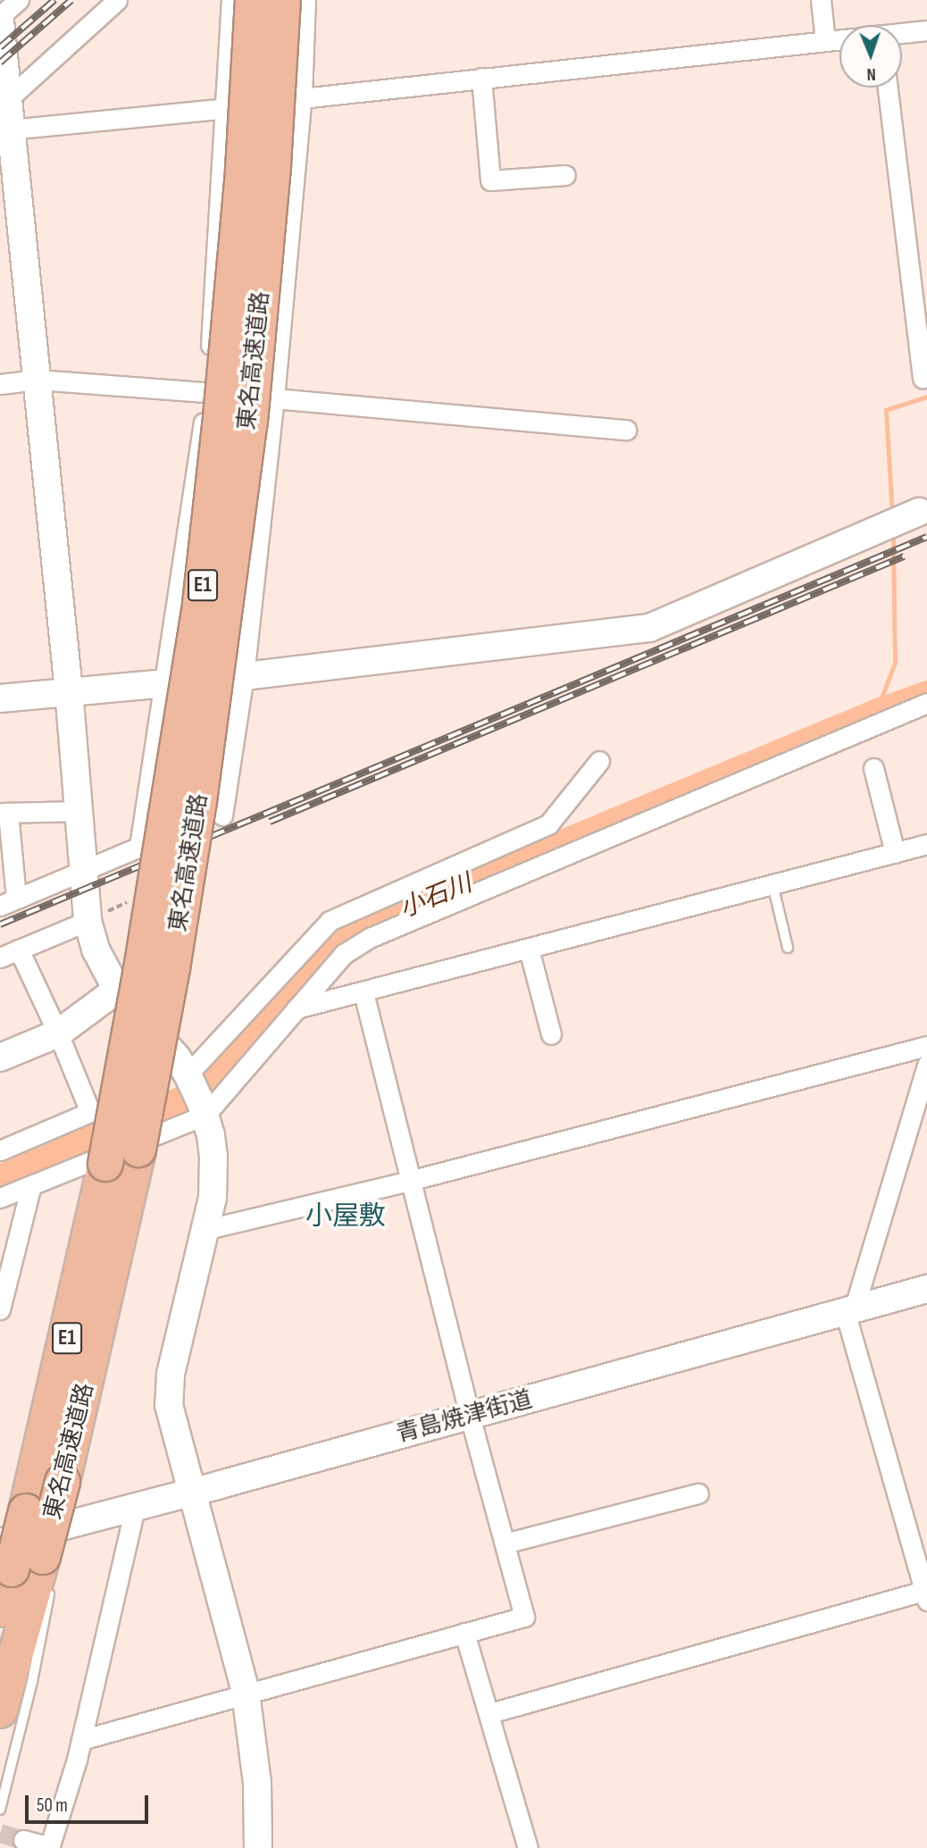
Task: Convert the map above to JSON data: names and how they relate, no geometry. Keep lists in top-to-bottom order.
{
  "streets": {
    "highway": ["東名高速道路", "E1"],
    "street": ["青島焼津街道"]
  },
  "districts": ["小屋敷"],
  "water": ["小石川"],
  "scale_bar": "50 m",
  "north": "bottom"
}
